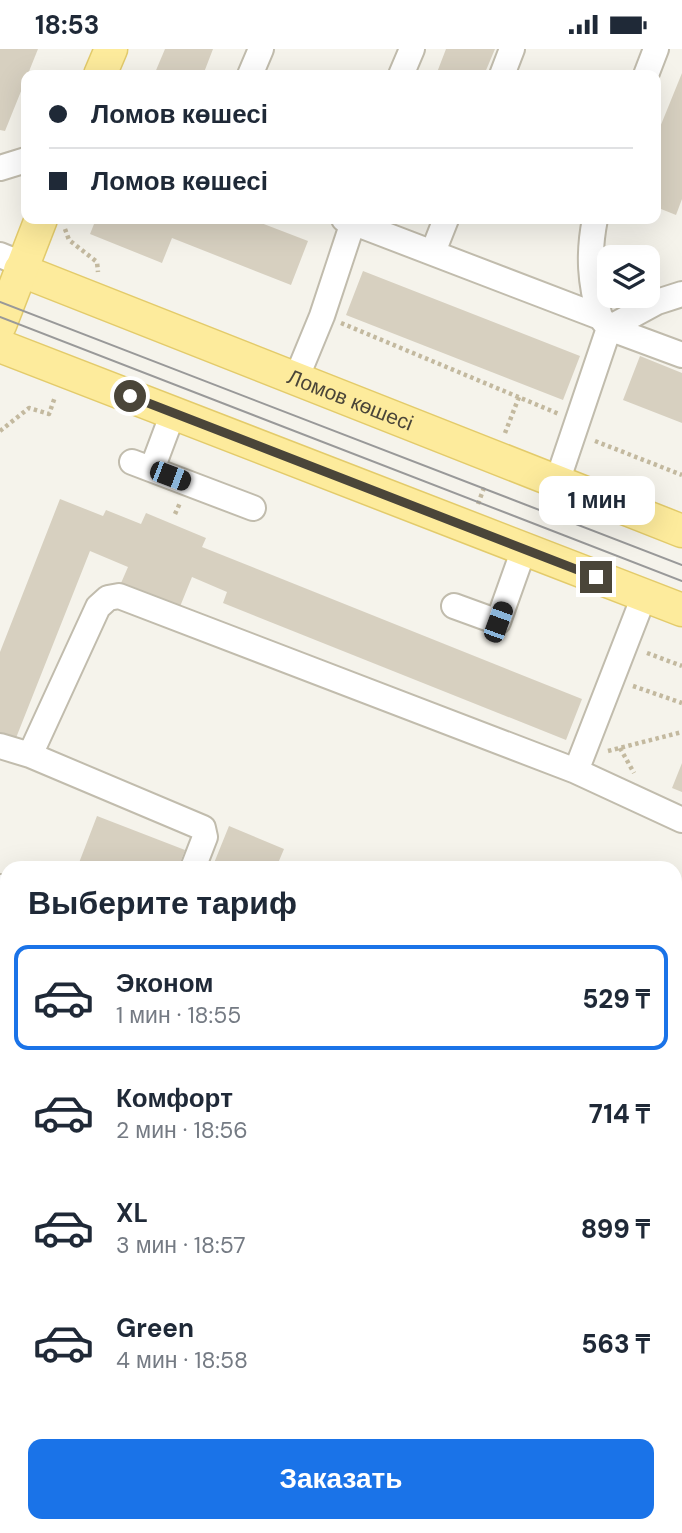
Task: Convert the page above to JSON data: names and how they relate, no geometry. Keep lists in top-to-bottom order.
{
  "streets": {
    "main road": ["Ломов көшесі"]
  },
  "page": {
    "status": "18:53",
    "banner": ["Ломов көшесі", "Ломов көшесі"],
    "bubble": "1 мин",
    "heading": "Выберите тариф",
    "list": [
      {
        "name": "Эконом",
        "note": "1 мин · 18:55",
        "value": "529 ₸"
      },
      {
        "name": "Комфорт",
        "note": "2 мин · 18:56",
        "value": "714 ₸"
      },
      {
        "name": "XL",
        "note": "3 мин · 18:57",
        "value": "899 ₸"
      },
      {
        "name": "Green",
        "note": "4 мин · 18:58",
        "value": "563 ₸"
      }
    ],
    "buttons": "Заказать"
  }
}
